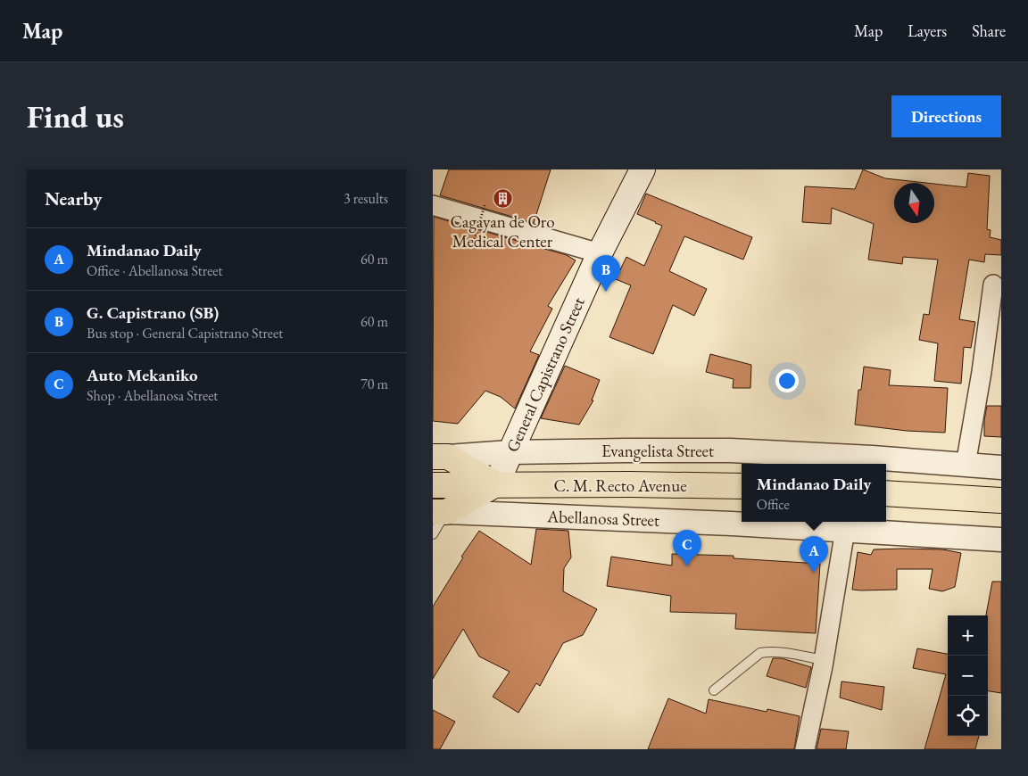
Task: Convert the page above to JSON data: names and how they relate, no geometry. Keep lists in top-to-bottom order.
{
  "streets": {
    "main road": ["General Capistrano Street", "C. M. Recto Avenue"],
    "street": ["Evangelista Street", "Abellanosa Street"]
  },
  "crossings": [
    ["General Capistrano Street", "Evangelista Street"],
    ["General Capistrano Street", "C. M. Recto Avenue"],
    ["Evangelista Street", "C. M. Recto Avenue"],
    ["C. M. Recto Avenue", "Abellanosa Street"]
  ],
  "places": {
    "building": ["Cagayan de Oro Medical Center"]
  },
  "north": "bottom",
  "page": {
    "header": "Map",
    "nav": ["Map", "Layers", "Share"],
    "buttons": "Directions",
    "title": "Find us",
    "heading": ["Nearby", "3 results"],
    "list": [
      {
        "mark": "A",
        "name": "Mindanao Daily",
        "note": "Office · Abellanosa Street",
        "value": "60 m"
      },
      {
        "mark": "B",
        "name": "G. Capistrano (SB)",
        "note": "Bus stop · General Capistrano Street",
        "value": "60 m"
      },
      {
        "mark": "C",
        "name": "Auto Mekaniko",
        "note": "Shop · Abellanosa Street",
        "value": "70 m"
      }
    ],
    "pins": ["B", "C", "A"],
    "popup": ["Mindanao Daily", "Office"],
    "map_buttons": ["+", "−"]
  }
}
